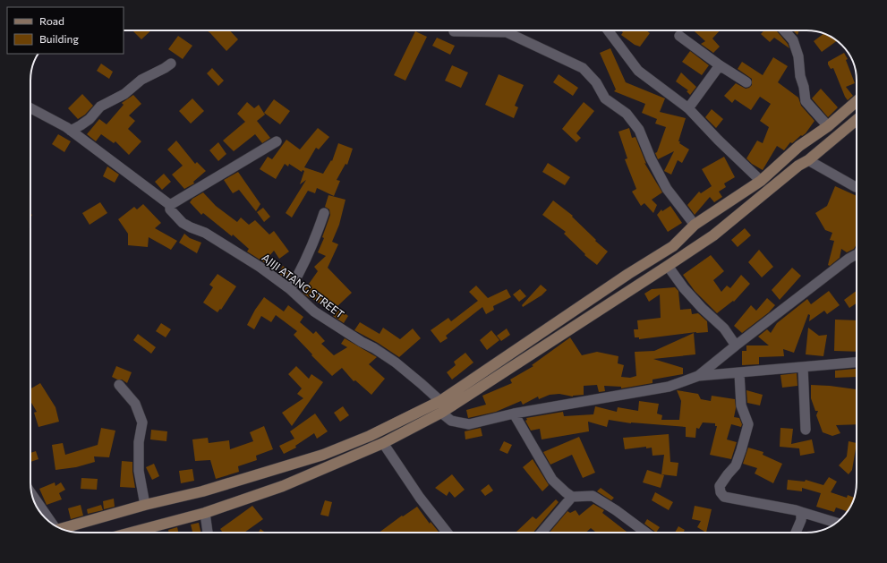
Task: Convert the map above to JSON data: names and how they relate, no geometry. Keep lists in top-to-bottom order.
{
  "streets": {
    "street": ["AJIJI ATANG STREET"]
  },
  "legend": ["Road", "Building"]
}
